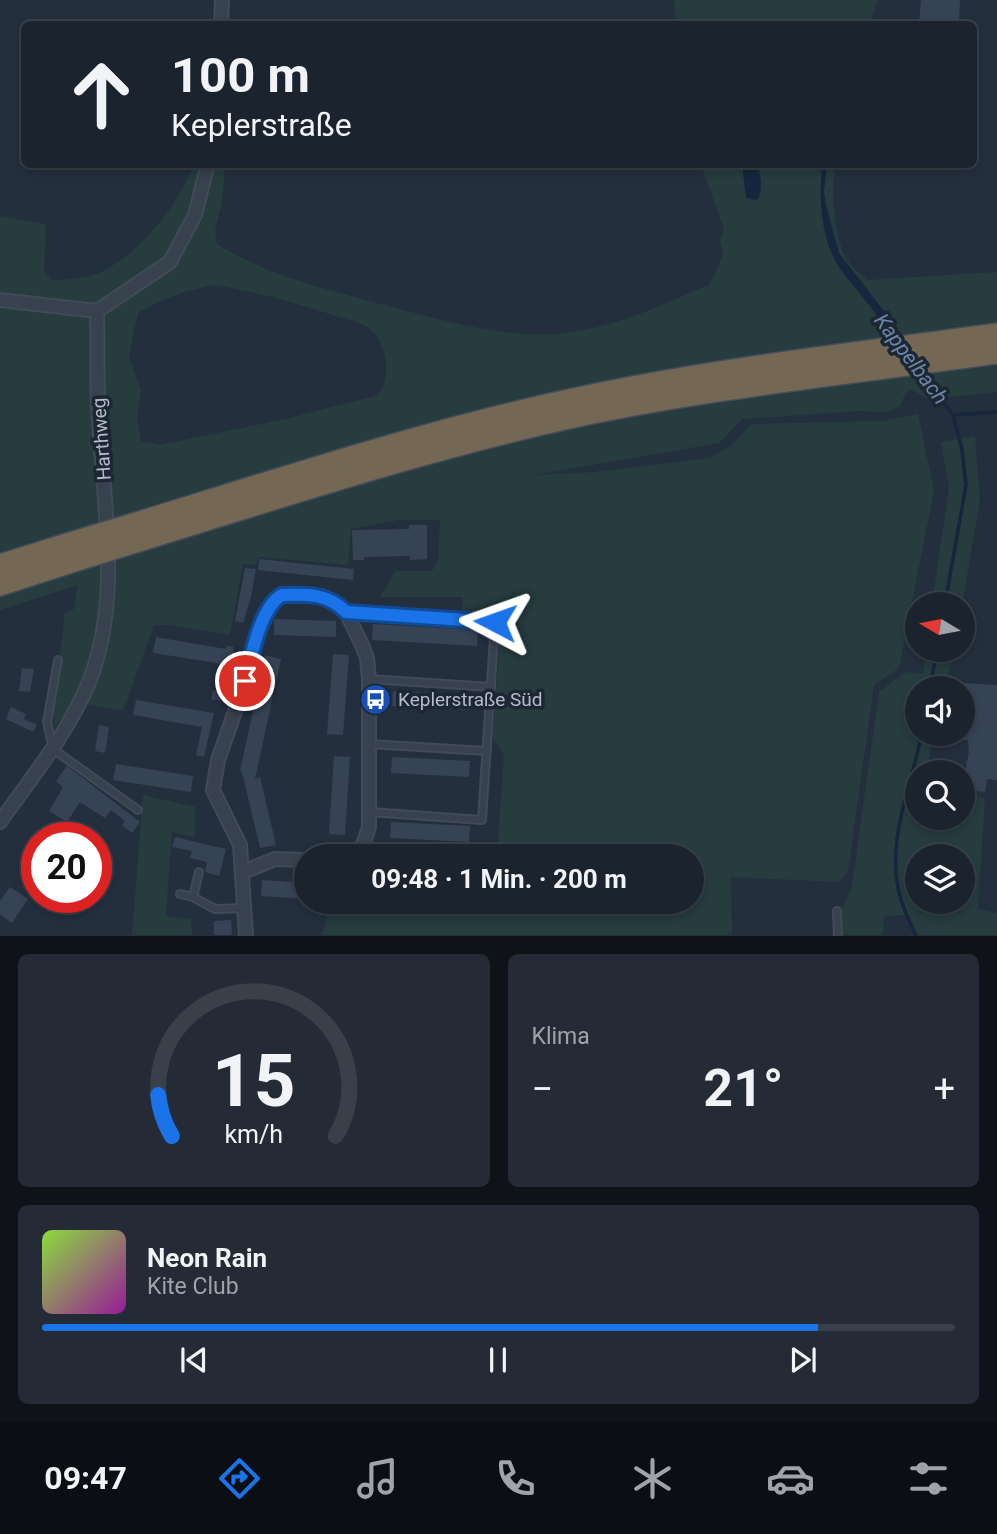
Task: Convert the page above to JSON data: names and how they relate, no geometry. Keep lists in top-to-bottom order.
{
  "streets": {
    "street": ["Harthweg"]
  },
  "water": ["Kappelbach"],
  "places": {
    "bus stop": ["Keplerstraße Süd"]
  },
  "north": "left",
  "page": {
    "turn": ["100 m", "Keplerstraße"],
    "limit": "20",
    "trip": "09:48 · 1 Min. · 200 m",
    "tile": "Klima",
    "heat": ["−", "21°", "+"],
    "song": ["Neon Rain", "Kite Club"],
    "tabs": "09:47",
    "gauge": ["15", "km/h"]
  }
}
